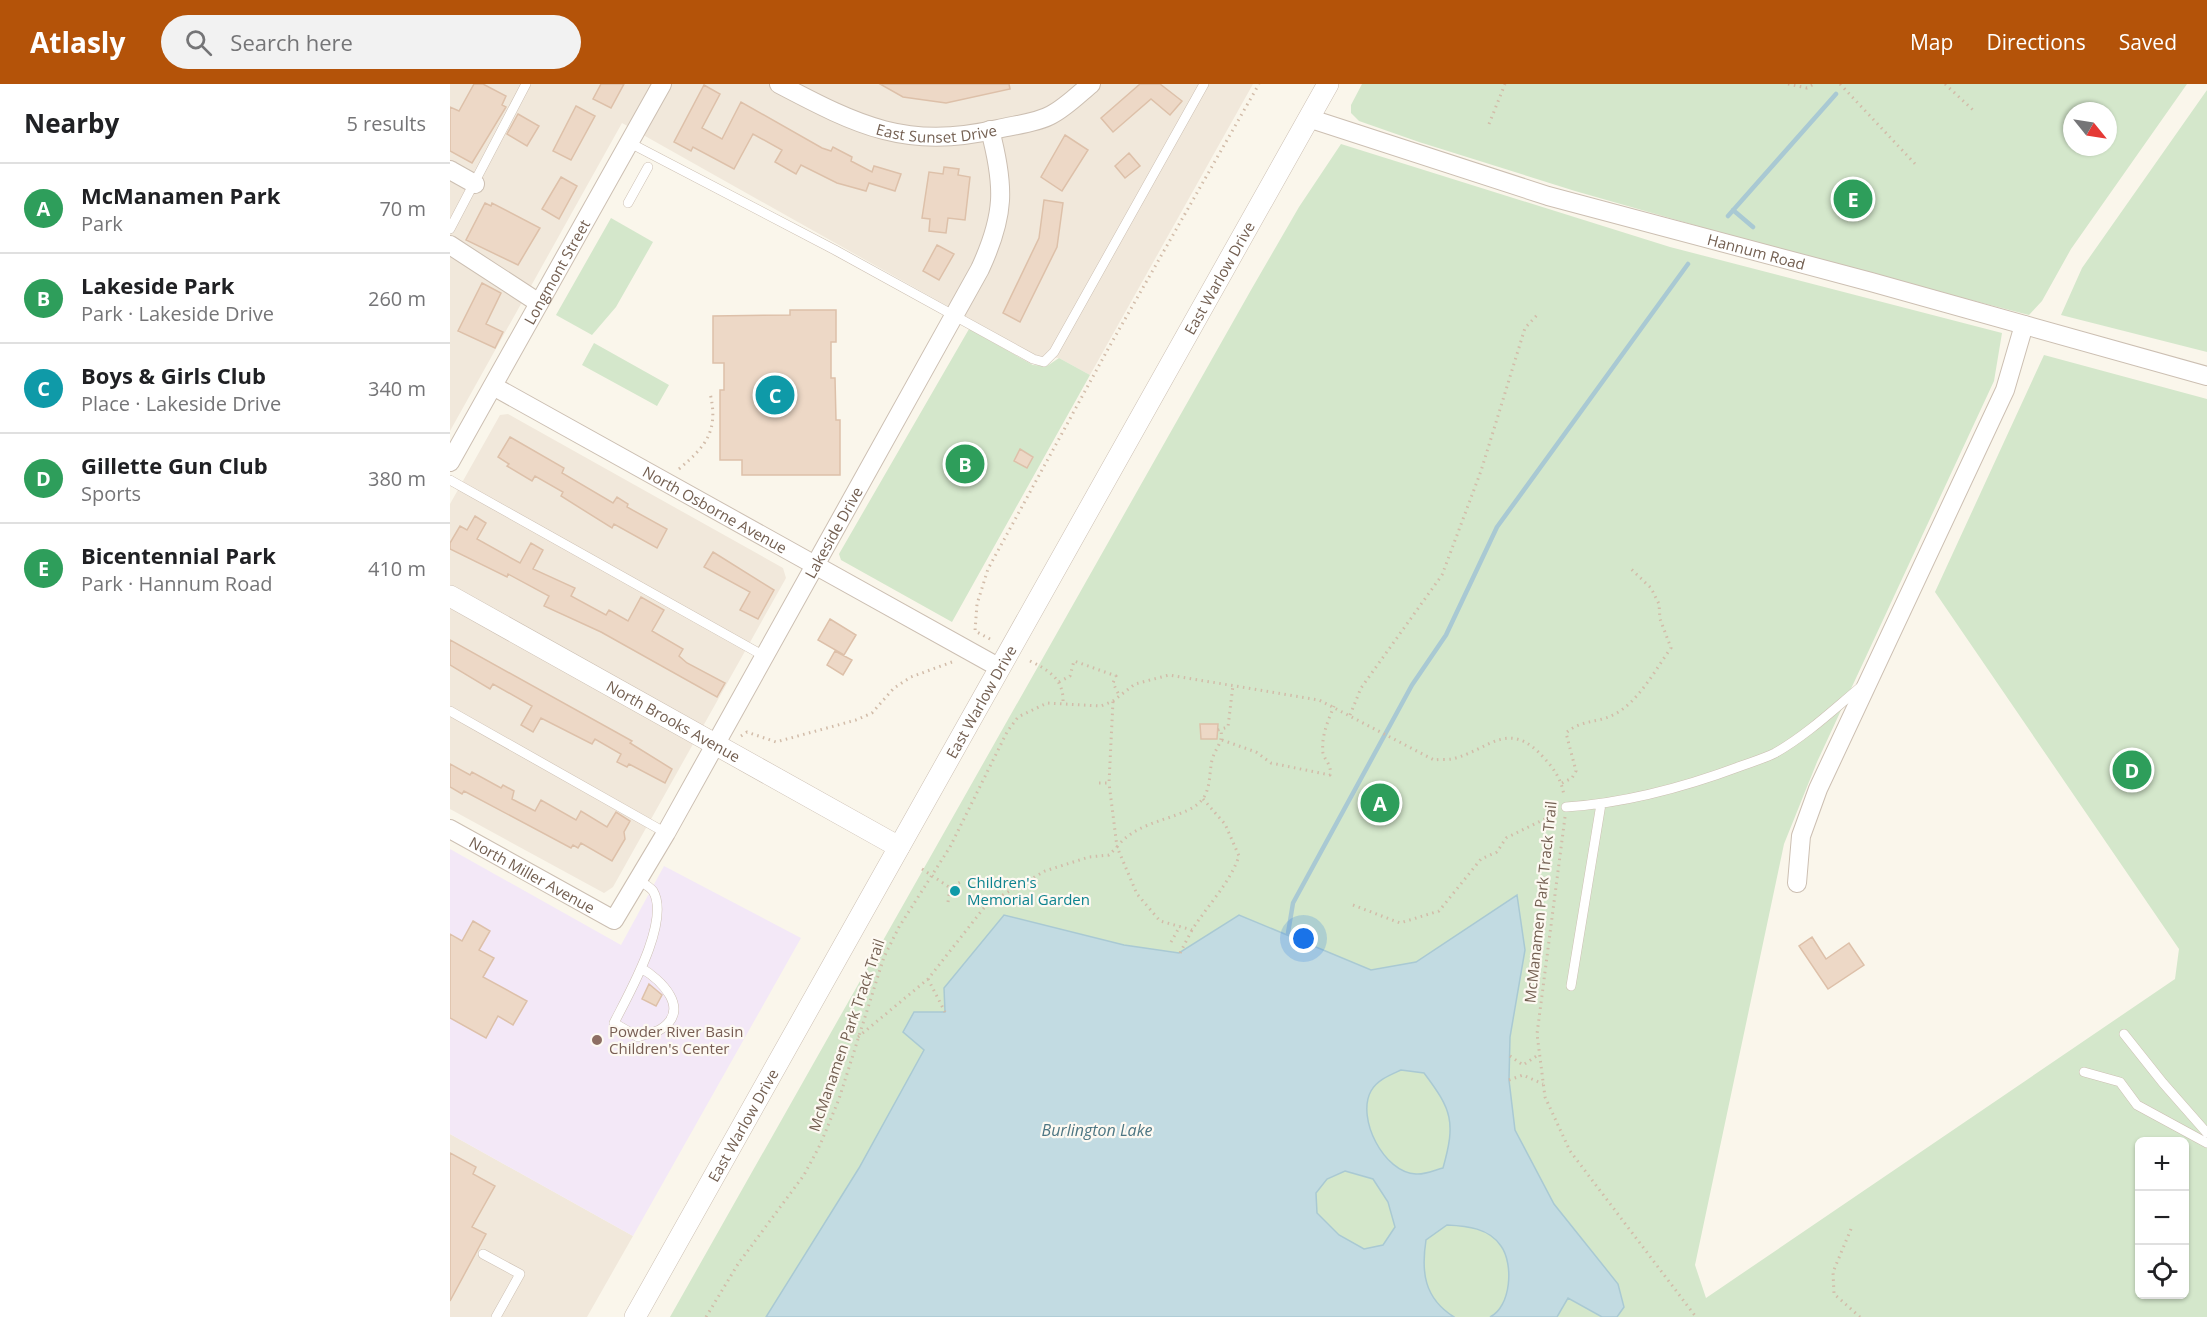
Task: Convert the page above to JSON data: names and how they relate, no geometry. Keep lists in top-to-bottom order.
{
  "streets": {
    "street": [
      "East Sunset Drive",
      "Hannum Road",
      "Longmont Street",
      "East Warlow Drive",
      "North Osborne Avenue",
      "Lakeside Drive",
      "North Brooks Avenue",
      "North Miller Avenue"
    ],
    "path": ["McManamen Park Track Trail"]
  },
  "crossings": [
    ["East Sunset Drive", "Lakeside Drive"],
    ["Hannum Road", "East Warlow Drive"],
    ["Longmont Street", "North Osborne Avenue"],
    ["East Warlow Drive", "North Osborne Avenue"],
    ["East Warlow Drive", "North Brooks Avenue"],
    ["North Osborne Avenue", "Lakeside Drive"],
    ["Lakeside Drive", "North Brooks Avenue"],
    ["Lakeside Drive", "North Miller Avenue"]
  ],
  "water": ["Burlington Lake"],
  "places": ["Children's Memorial Garden", "Powder River Basin Children's Center"],
  "north": "bottom right",
  "page": {
    "header": "Atlasly",
    "search": "Search here",
    "nav": ["Map", "Directions", "Saved"],
    "heading": ["Nearby", "5 results"],
    "list": [
      {
        "mark": "A",
        "name": "McManamen Park",
        "note": "Park",
        "value": "70 m"
      },
      {
        "mark": "B",
        "name": "Lakeside Park",
        "note": "Park · Lakeside Drive",
        "value": "260 m"
      },
      {
        "mark": "C",
        "name": "Boys & Girls Club",
        "note": "Place · Lakeside Drive",
        "value": "340 m"
      },
      {
        "mark": "D",
        "name": "Gillette Gun Club",
        "note": "Sports",
        "value": "380 m"
      },
      {
        "mark": "E",
        "name": "Bicentennial Park",
        "note": "Park · Hannum Road",
        "value": "410 m"
      }
    ],
    "pins": [
      "E",
      "C",
      "B",
      "D",
      "A"
    ],
    "map_buttons": ["+", "−"]
  }
}
